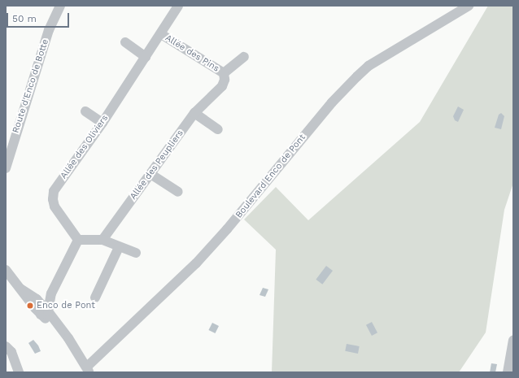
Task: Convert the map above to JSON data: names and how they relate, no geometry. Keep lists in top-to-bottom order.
{
  "streets": {
    "street": [
      "Allée des Pins",
      "Route d'Enco de Botte",
      "Allée des Oliviers",
      "Allée des Peupliers",
      "Boulevard Enco de Pont"
    ]
  },
  "crossings": [
    ["Allée des Pins", "Allée des Oliviers"],
    ["Allée des Pins", "Allée des Peupliers"]
  ],
  "places": ["Enco de Pont"],
  "scale_bar": "50 m"
}
